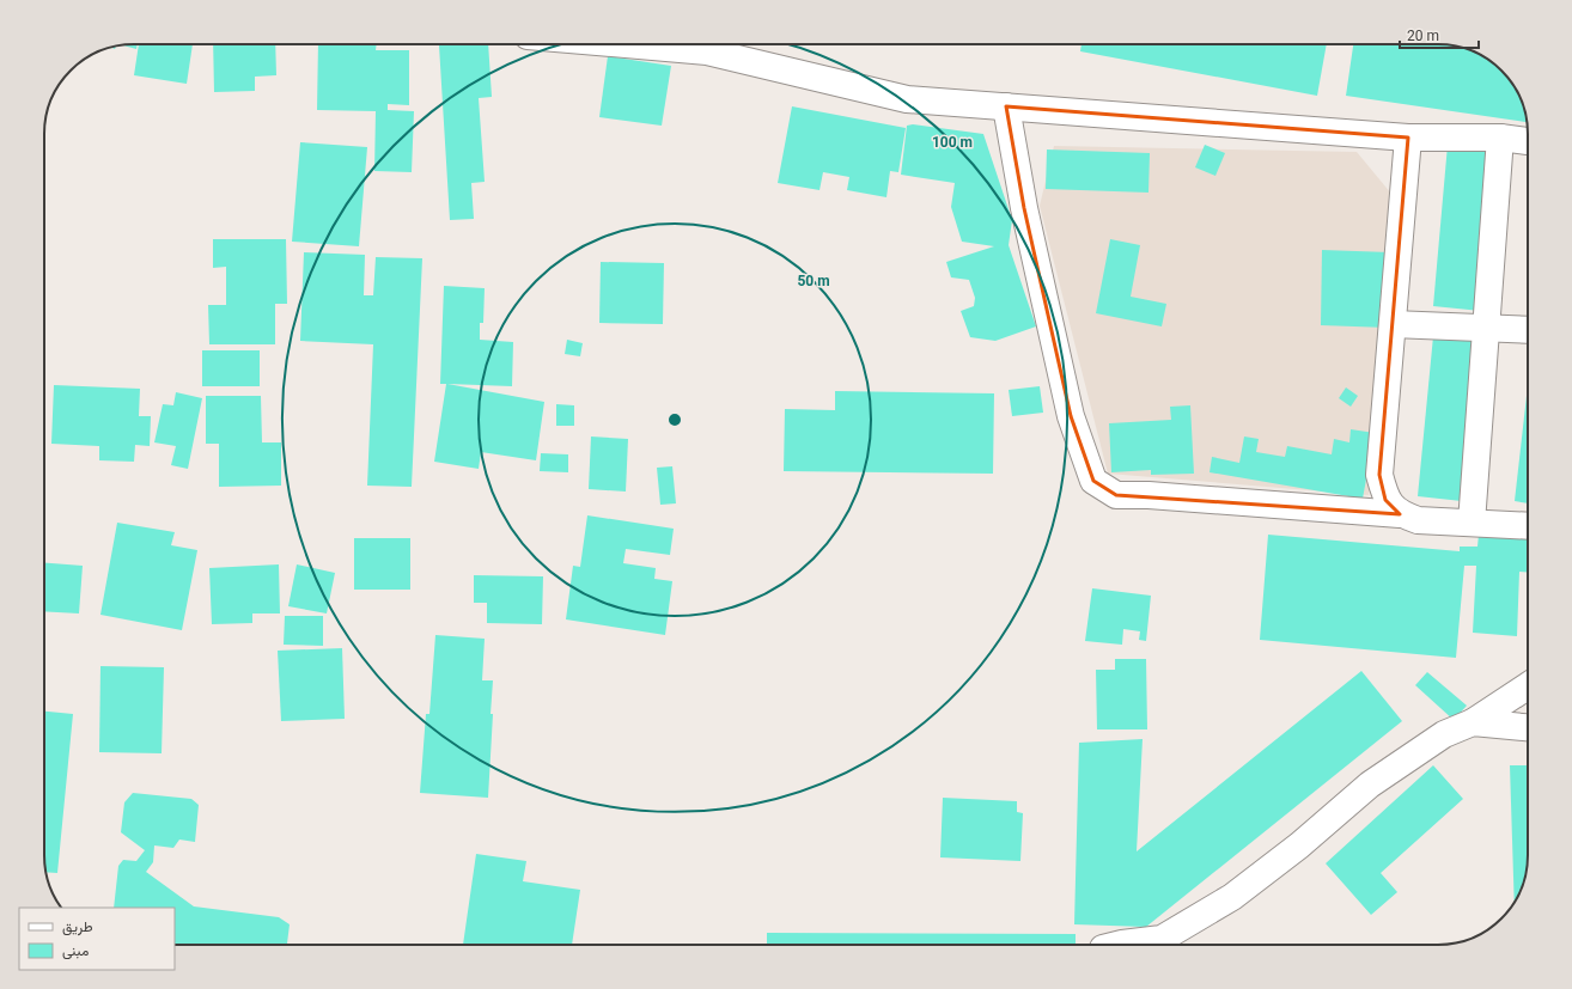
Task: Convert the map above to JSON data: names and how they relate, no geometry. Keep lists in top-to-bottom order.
{
  "legend": ["طريق", "مبنى"],
  "scale_bar": "20 m",
  "rings": ["100 m", "50 m"]
}
